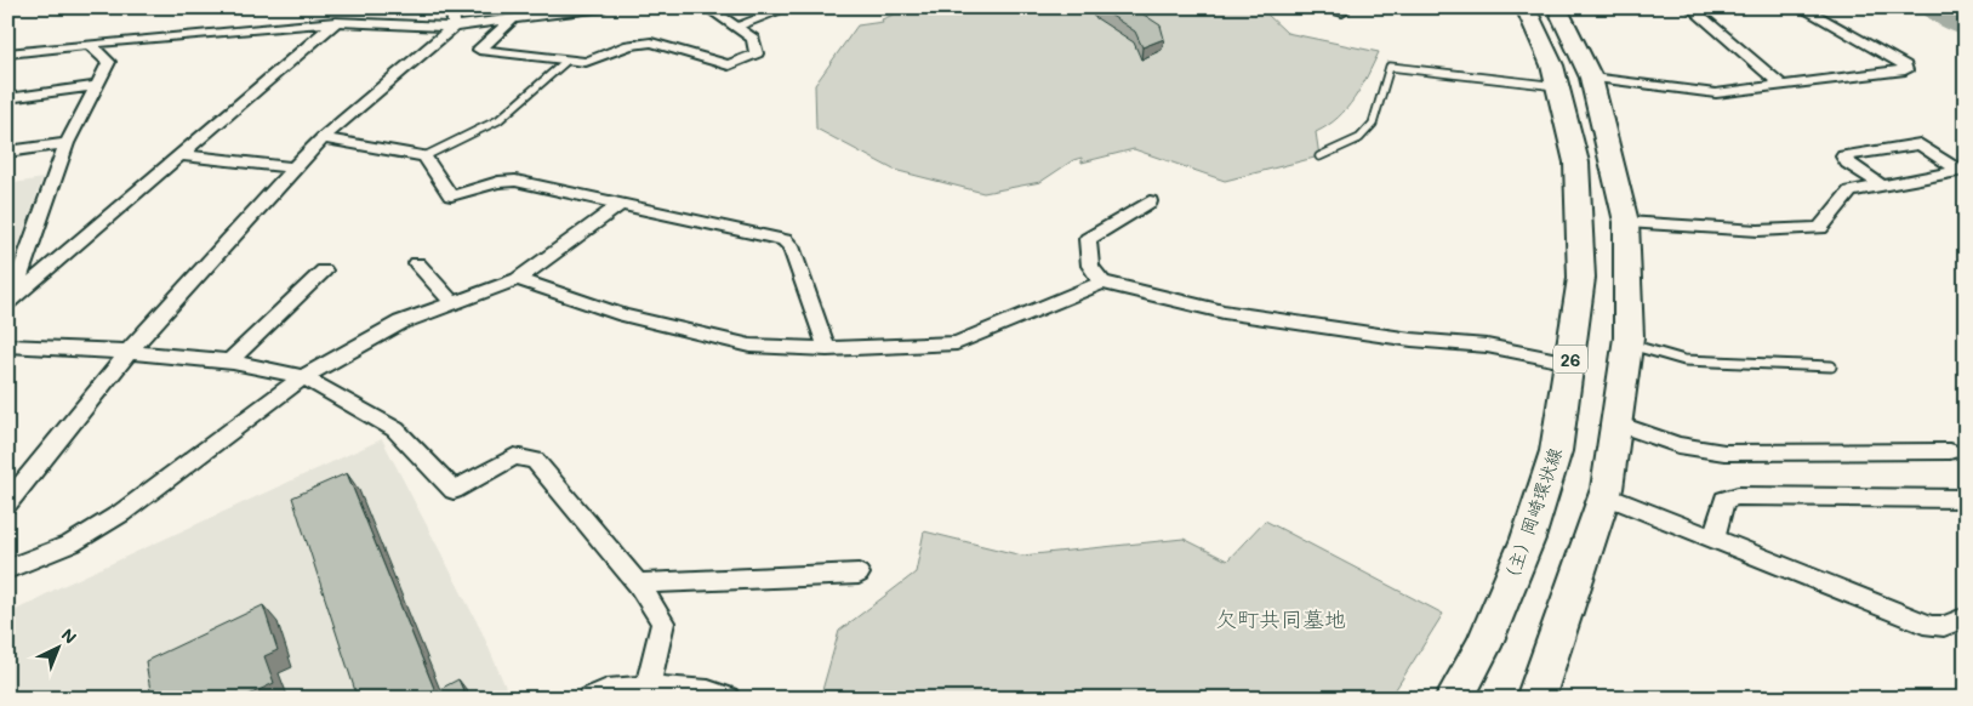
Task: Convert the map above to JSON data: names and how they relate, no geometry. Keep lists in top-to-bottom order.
{
  "streets": {
    "main road": ["26", "（主）岡崎環状線"]
  },
  "parks": ["欠町共同墓地"],
  "north": "top right"
}
